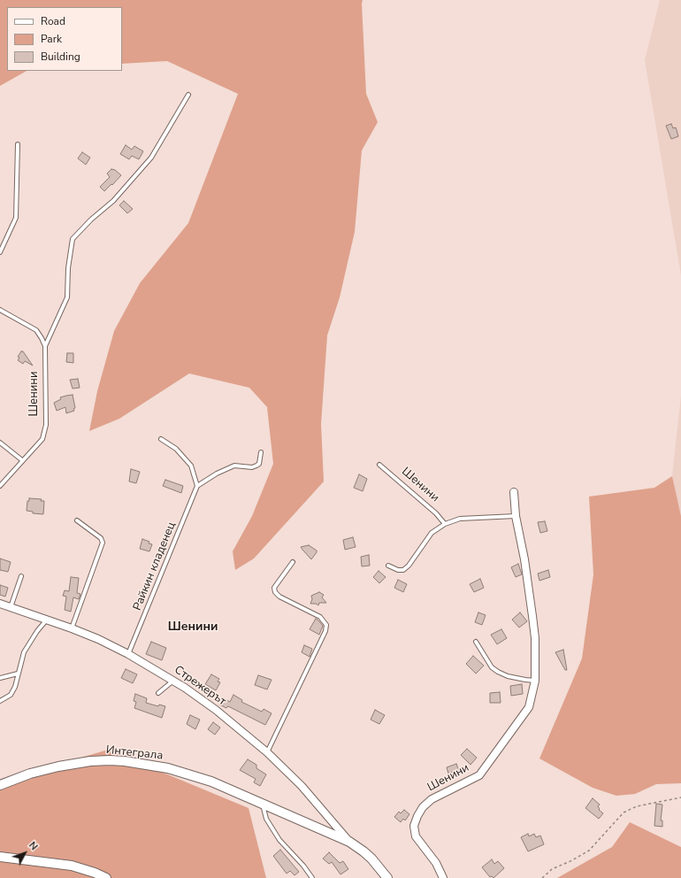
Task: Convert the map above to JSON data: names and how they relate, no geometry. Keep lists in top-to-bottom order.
{
  "streets": {
    "street": ["Шенини", "Стрежерът", "Интеграла"],
    "lane": ["Райкин кладенец"]
  },
  "crossings": [
    ["Райкин кладенец", "Стрежерът"]
  ],
  "districts": ["Шенини"],
  "legend": ["Road", "Park", "Building"],
  "north": "top right"
}
